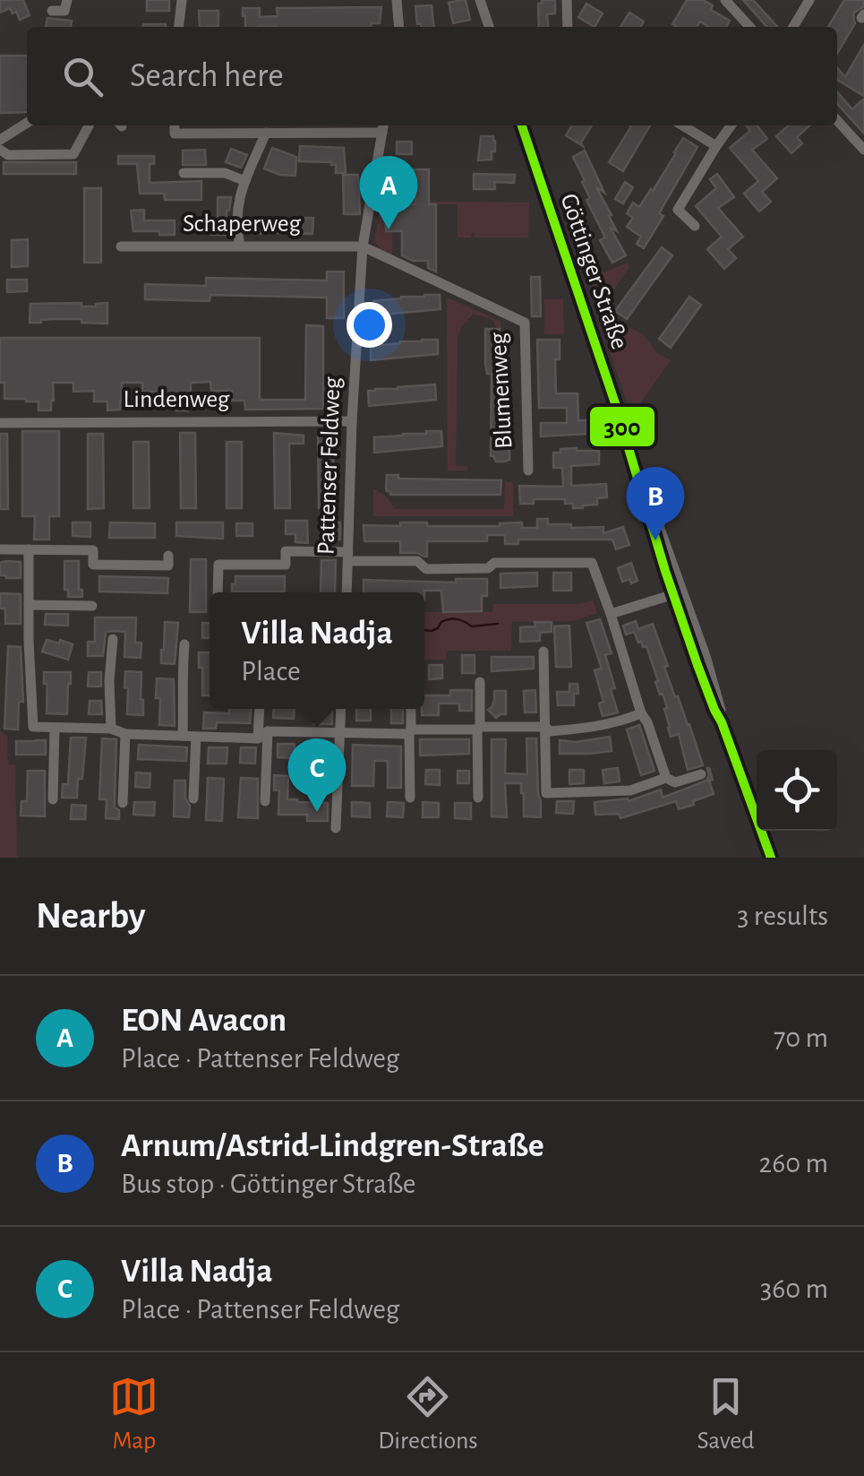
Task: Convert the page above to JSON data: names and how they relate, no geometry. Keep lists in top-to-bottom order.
{
  "streets": {
    "street": [
      "Schaperweg",
      "Göttinger Straße",
      "Blumenweg",
      "Lindenweg",
      "Pattenser Feldweg"
    ]
  },
  "crossings": [
    ["Schaperweg", "Blumenweg"],
    ["Schaperweg", "Pattenser Feldweg"],
    ["Blumenweg", "Pattenser Feldweg"],
    ["Lindenweg", "Pattenser Feldweg"]
  ],
  "lines": ["transit line 300"],
  "page": {
    "search": "Search here",
    "pins": ["A", "B", "C"],
    "popup": ["Villa Nadja", "Place"],
    "heading": ["Nearby", "3 results"],
    "list": [
      {
        "mark": "A",
        "name": "EON Avacon",
        "note": "Place · Pattenser Feldweg",
        "value": "70 m"
      },
      {
        "mark": "B",
        "name": "Arnum/Astrid-Lindgren-Straße",
        "note": "Bus stop · Göttinger Straße",
        "value": "260 m"
      },
      {
        "mark": "C",
        "name": "Villa Nadja",
        "note": "Place · Pattenser Feldweg",
        "value": "360 m"
      }
    ],
    "nav": ["Map", "Directions", "Saved"]
  }
}
